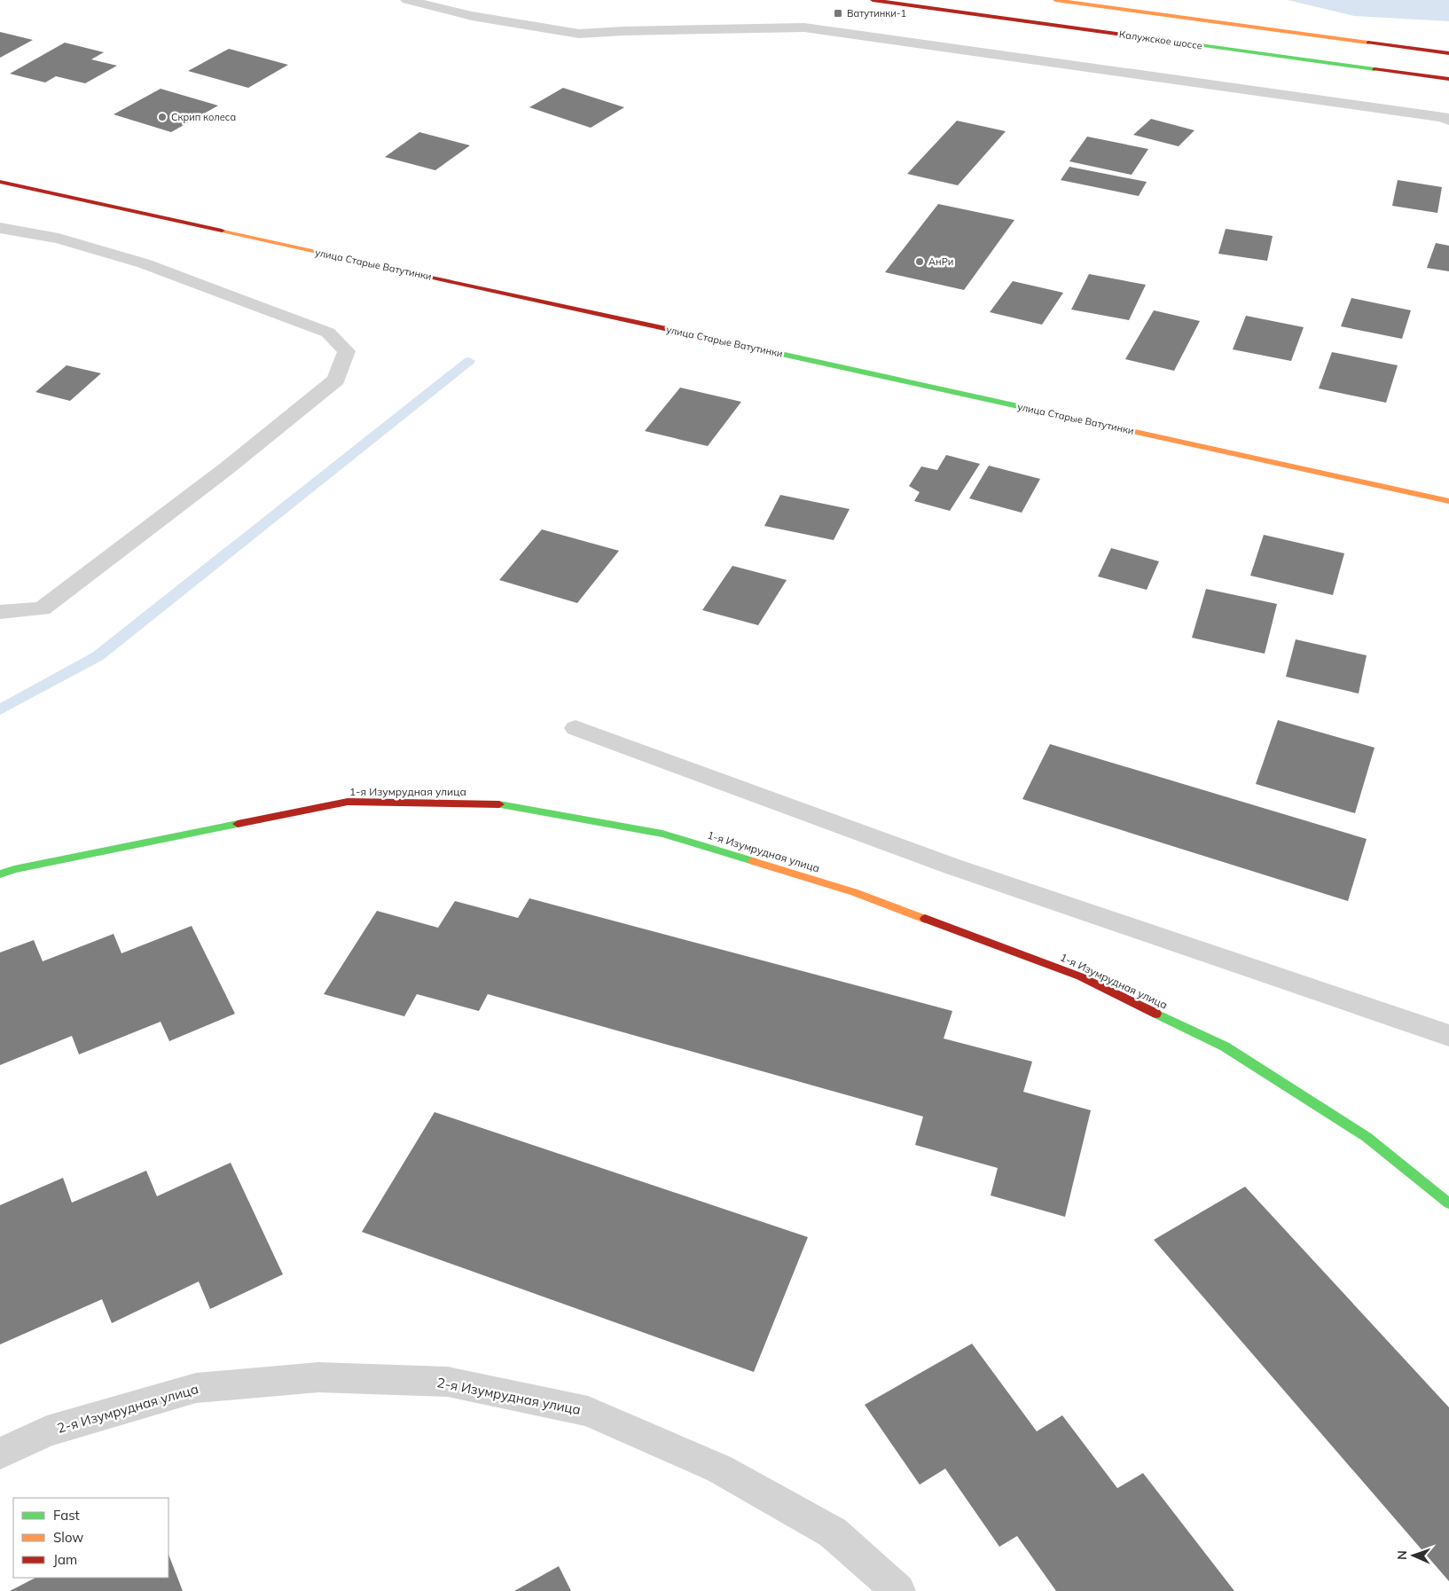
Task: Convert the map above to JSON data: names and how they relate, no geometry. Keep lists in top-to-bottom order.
{
  "streets": {
    "main road": ["Калужское шоссе", "улица Старые Ватутинки", "1-я Изумрудная улица"],
    "street": ["2-я Изумрудная улица"]
  },
  "places": {
    "transit": ["Ватутинки-1"],
    "other": ["Скрип колеса", "АнРи"]
  },
  "legend": ["Fast", "Slow", "Jam"],
  "north": "left"
}
